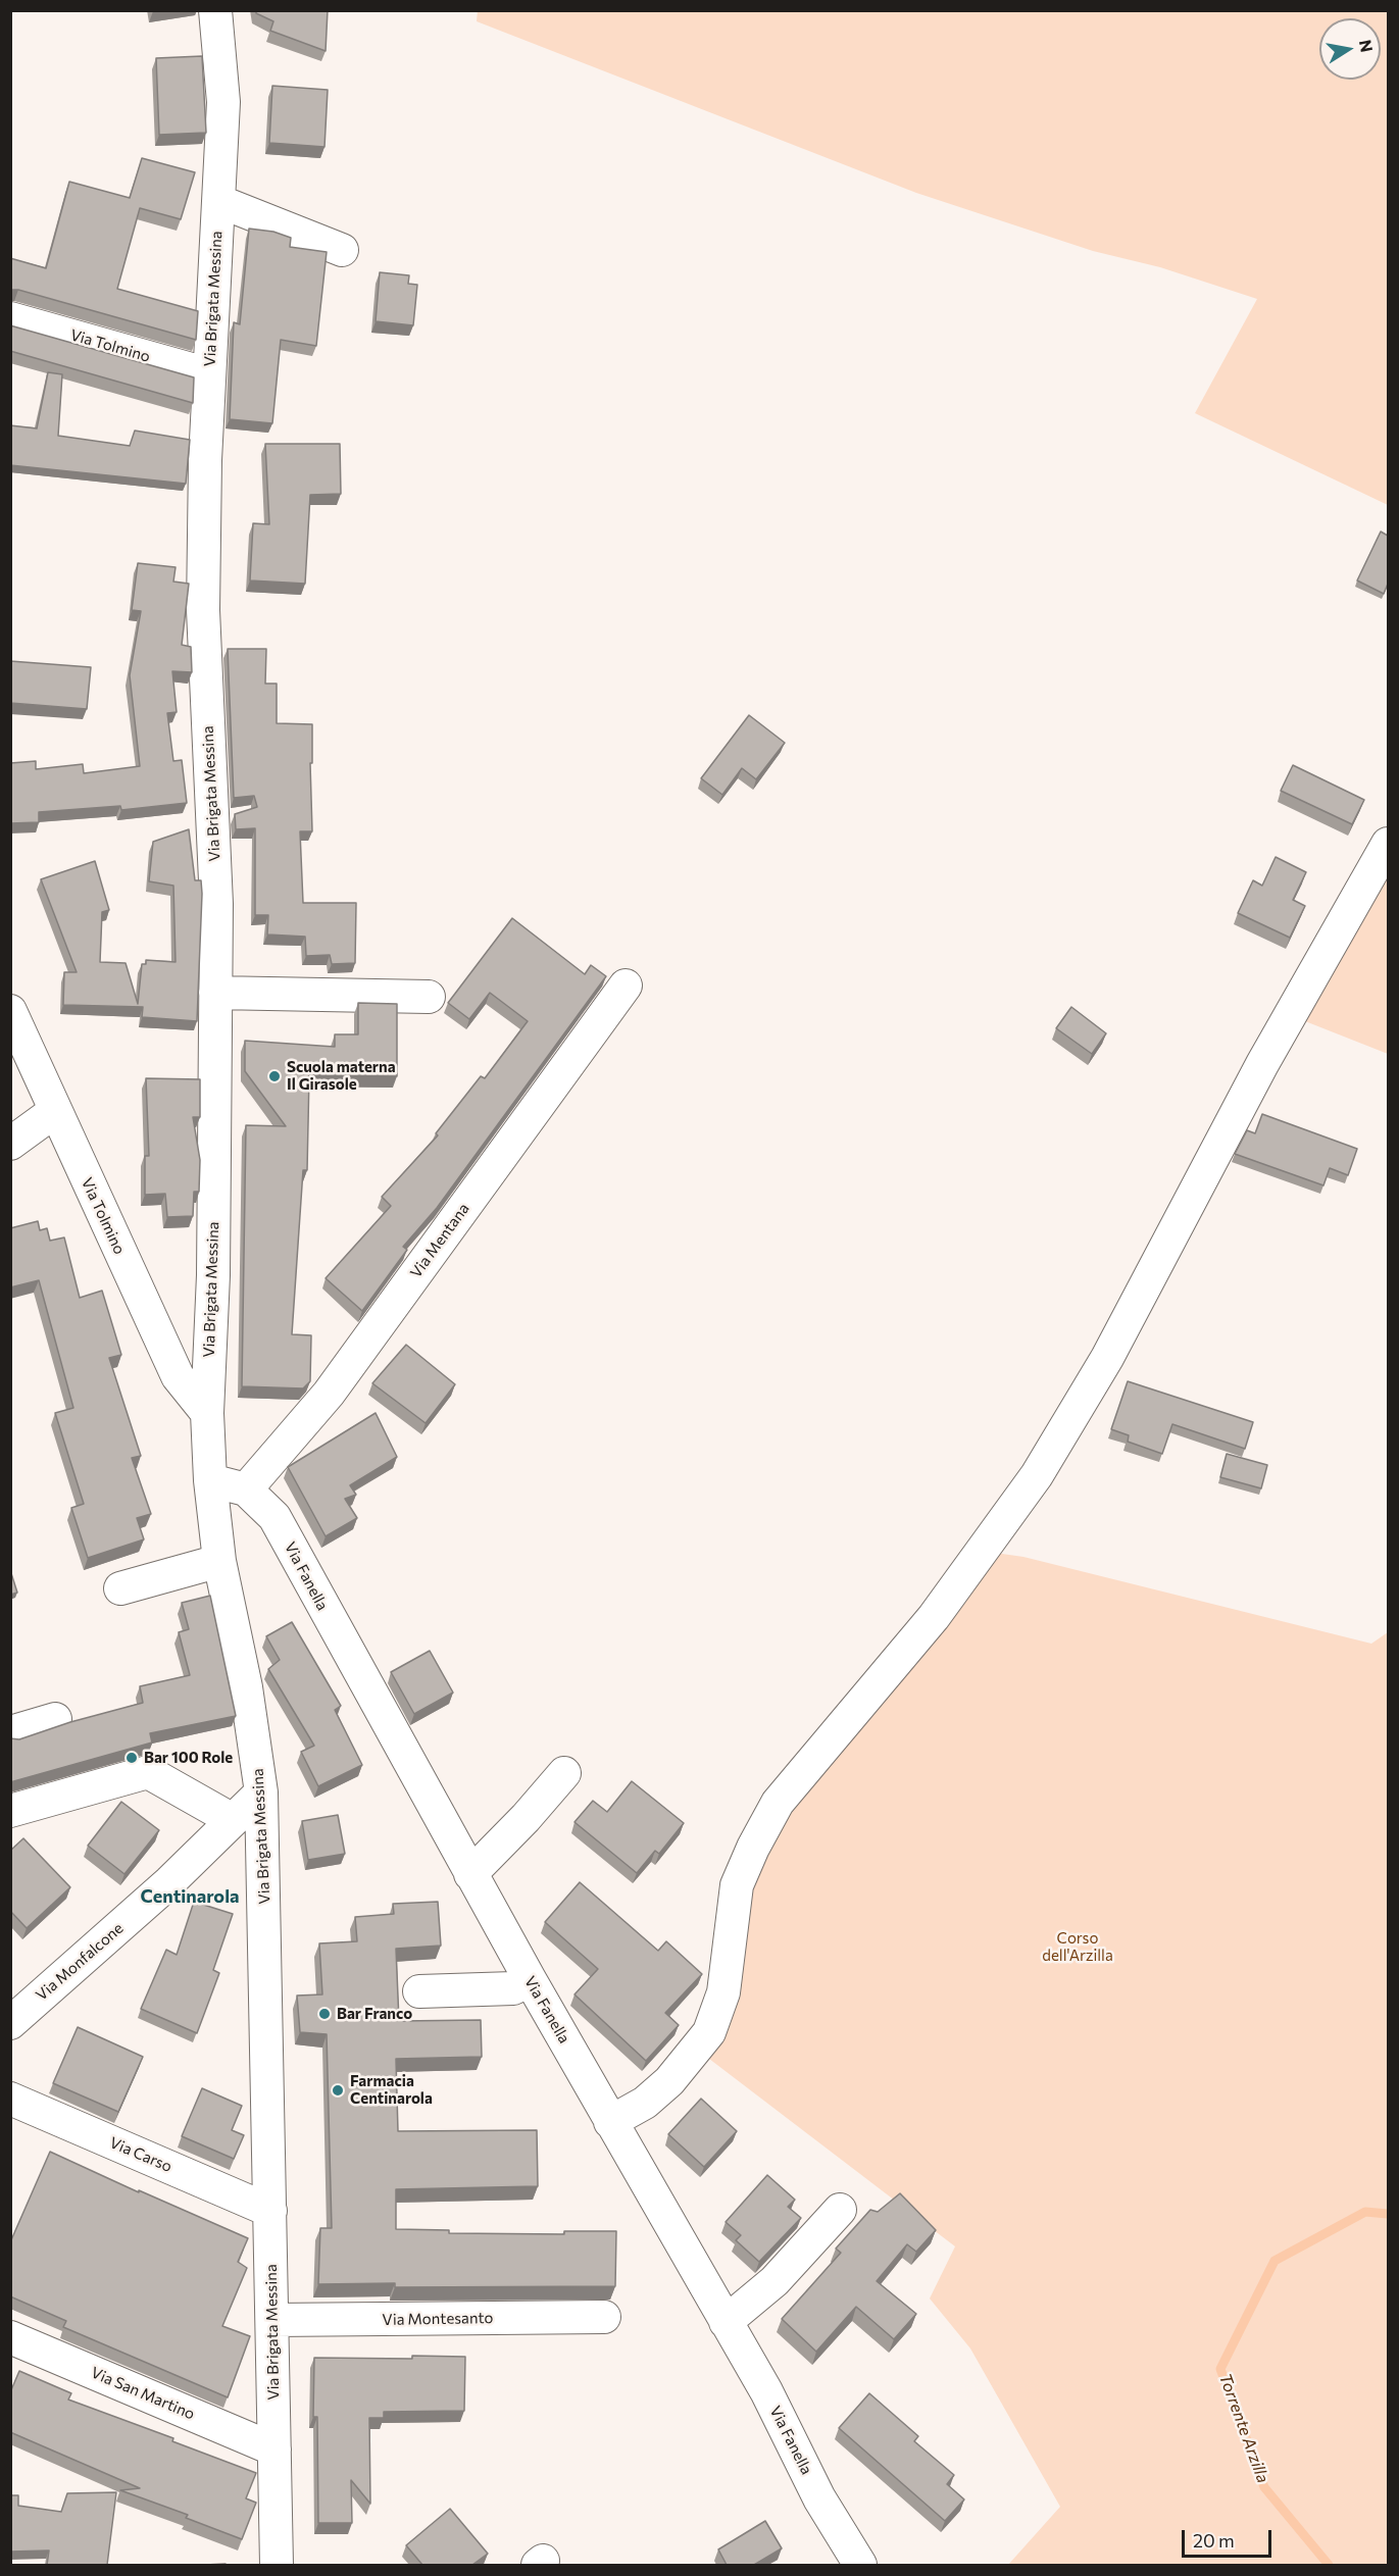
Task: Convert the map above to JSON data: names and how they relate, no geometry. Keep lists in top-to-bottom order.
{
  "streets": {
    "street": [
      "Via Brigata Messina",
      "Via Tolmino",
      "Via Mentana",
      "Via Fanella",
      "Via Monfalcone",
      "Via Carso",
      "Via Montesanto",
      "Via San Martino"
    ]
  },
  "crossings": [
    ["Via Brigata Messina", "Via Tolmino"],
    ["Via Brigata Messina", "Via Fanella"],
    ["Via Brigata Messina", "Via Monfalcone"],
    ["Via Brigata Messina", "Via Carso"],
    ["Via Brigata Messina", "Via Montesanto"],
    ["Via Brigata Messina", "Via San Martino"],
    ["Via Mentana", "Via Fanella"]
  ],
  "districts": ["Centinarola"],
  "water": ["Torrente Arzilla"],
  "parks": ["Corso dell'Arzilla"],
  "places": [
    "Scuola materna Il Girasole",
    "Bar 100 Role",
    "Bar Franco",
    "Farmacia Centinarola"
  ],
  "scale_bar": "20 m",
  "north": "right"
}
